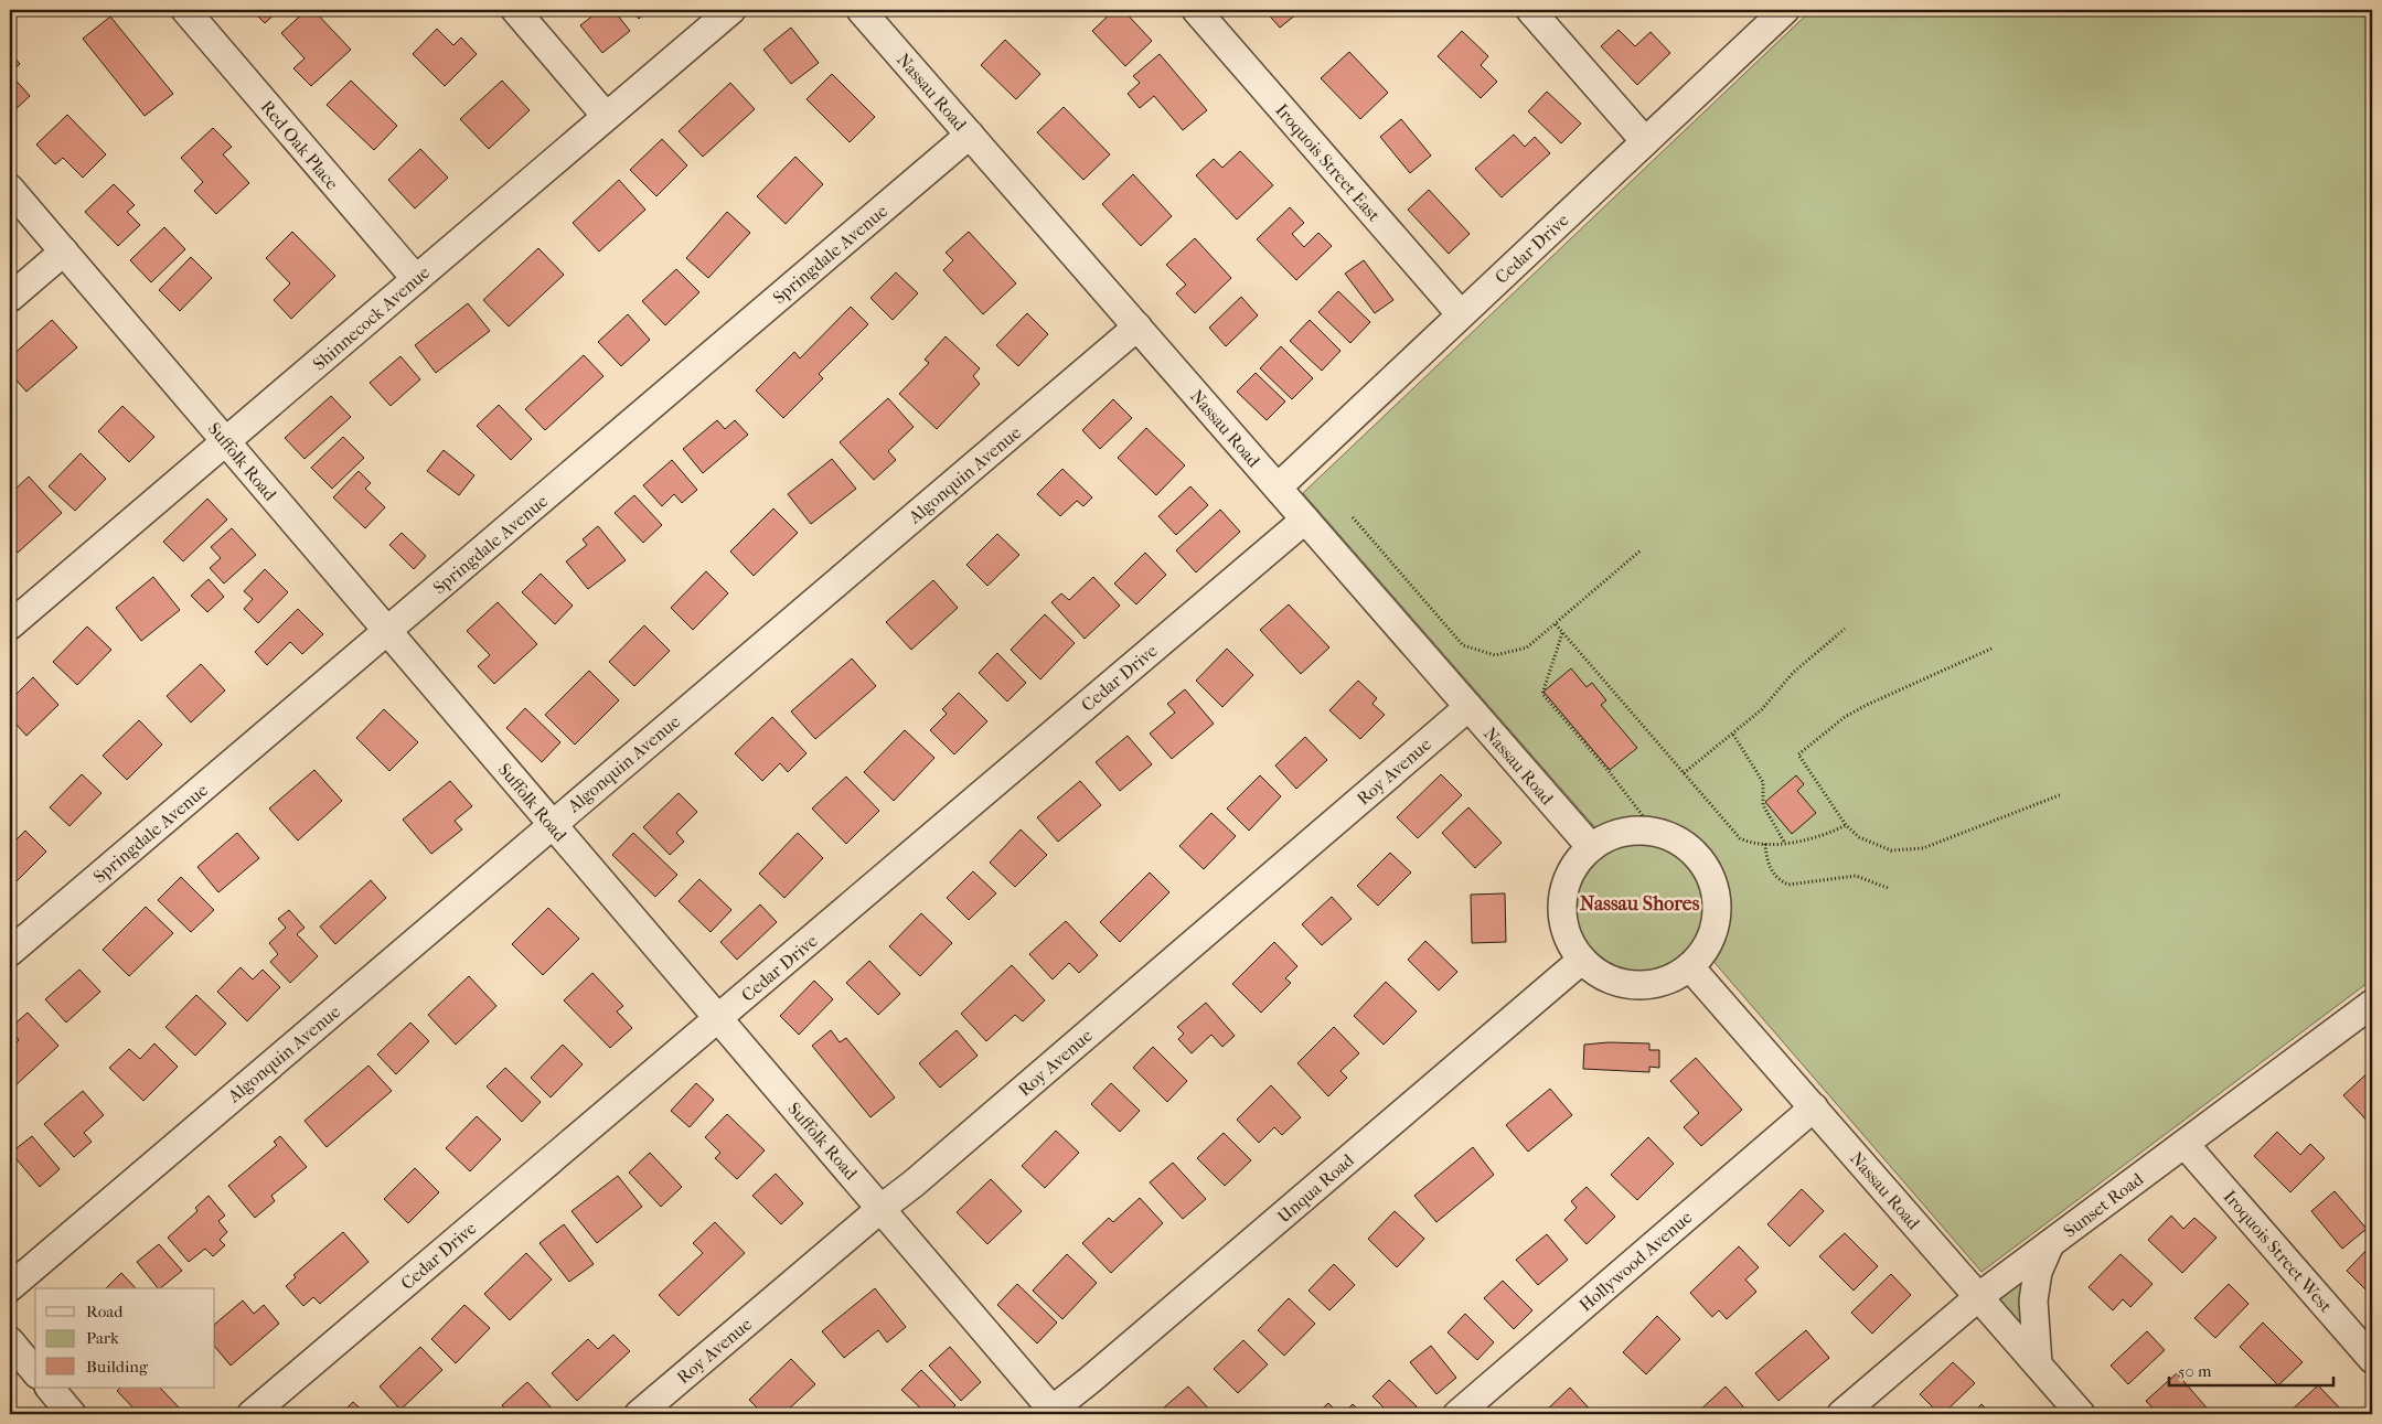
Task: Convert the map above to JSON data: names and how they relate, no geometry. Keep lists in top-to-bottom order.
{
  "streets": {
    "street": [
      "Nassau Road",
      "Red Oak Place",
      "Iroquois Street East",
      "Cedar Drive",
      "Springdale Avenue",
      "Shinnecock Avenue",
      "Suffolk Road",
      "Algonquin Avenue",
      "Roy Avenue",
      "Unqua Road",
      "Sunset Road",
      "Iroquois Street West",
      "Hollywood Avenue"
    ]
  },
  "crossings": [
    ["Nassau Road", "Cedar Drive"],
    ["Nassau Road", "Springdale Avenue"],
    ["Nassau Road", "Algonquin Avenue"],
    ["Nassau Road", "Roy Avenue"],
    ["Nassau Road", "Unqua Road"],
    ["Nassau Road", "Sunset Road"],
    ["Nassau Road", "Hollywood Avenue"],
    ["Red Oak Place", "Shinnecock Avenue"],
    ["Iroquois Street East", "Cedar Drive"],
    ["Cedar Drive", "Suffolk Road"],
    ["Springdale Avenue", "Suffolk Road"],
    ["Shinnecock Avenue", "Suffolk Road"],
    ["Suffolk Road", "Algonquin Avenue"],
    ["Suffolk Road", "Roy Avenue"],
    ["Suffolk Road", "Unqua Road"],
    ["Sunset Road", "Iroquois Street West"]
  ],
  "districts": ["Nassau Shores"],
  "legend": ["Road", "Park", "Building"],
  "scale_bar": "50 m"
}
